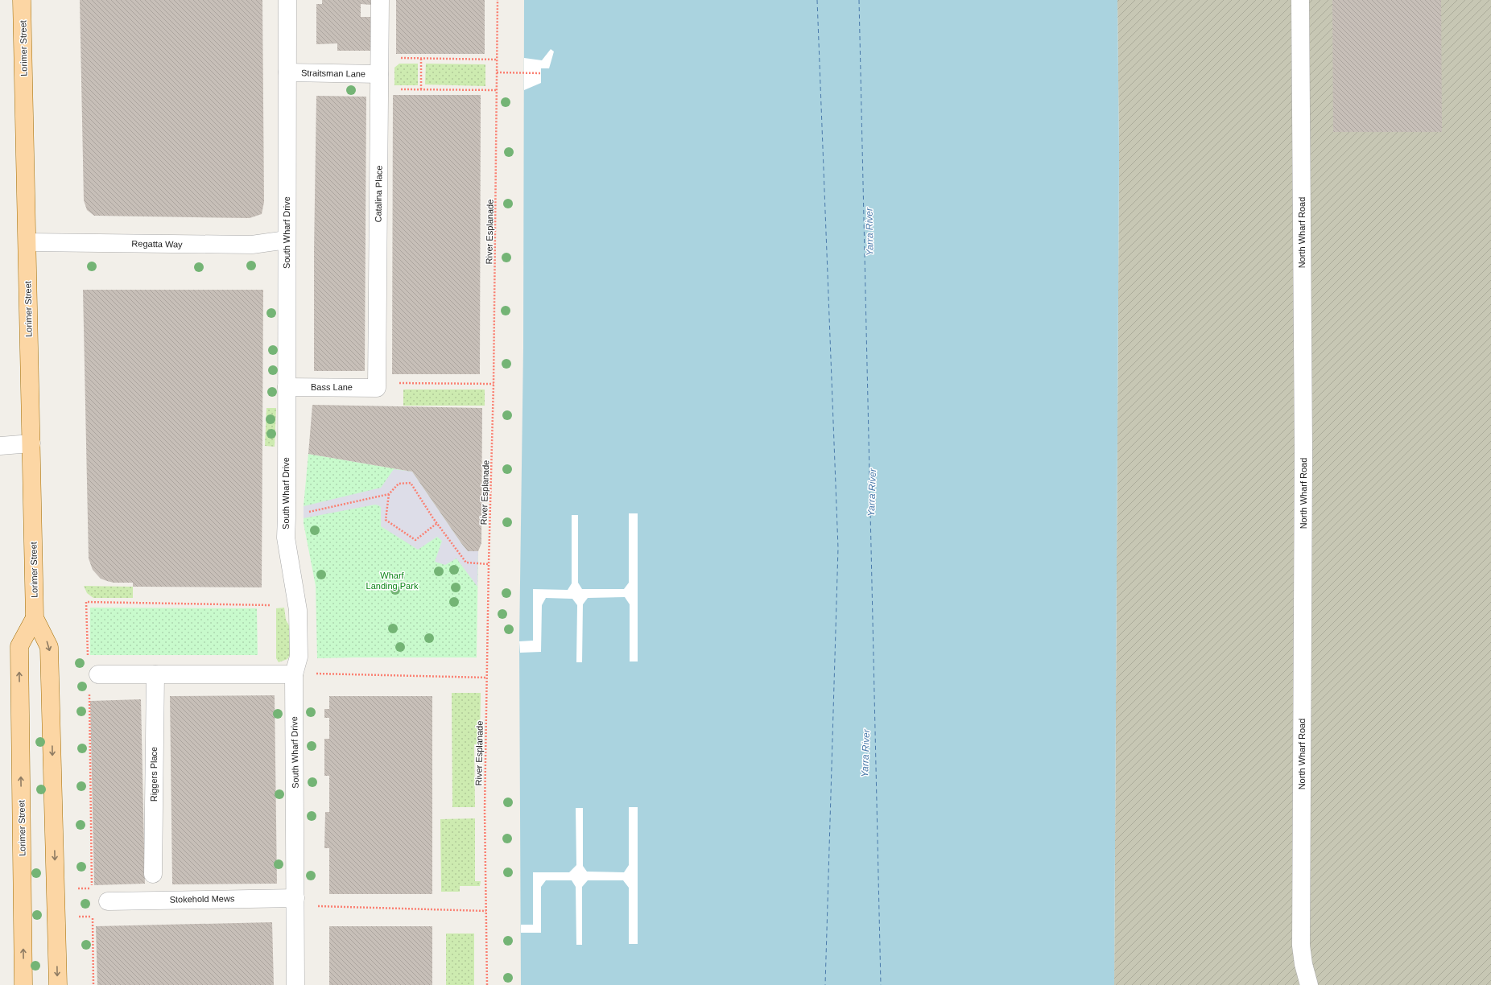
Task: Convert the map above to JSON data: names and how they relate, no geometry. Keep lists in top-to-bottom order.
{
  "streets": {
    "main road": ["Lorimer Street"],
    "street": [
      "Straitsman Lane",
      "Catalina Place",
      "South Wharf Drive",
      "North Wharf Road",
      "Regatta Way",
      "Bass Lane",
      "Riggers Place",
      "Stokehold Mews"
    ],
    "path": ["River Esplanade"]
  },
  "crossings": [
    ["Lorimer Street", "Regatta Way"],
    ["Straitsman Lane", "Catalina Place"],
    ["Straitsman Lane", "South Wharf Drive"],
    ["Catalina Place", "Bass Lane"],
    ["South Wharf Drive", "Regatta Way"],
    ["South Wharf Drive", "Bass Lane"],
    ["South Wharf Drive", "Stokehold Mews"]
  ],
  "water": ["Yarra River"],
  "parks": ["Wharf Landing Park"]
}
